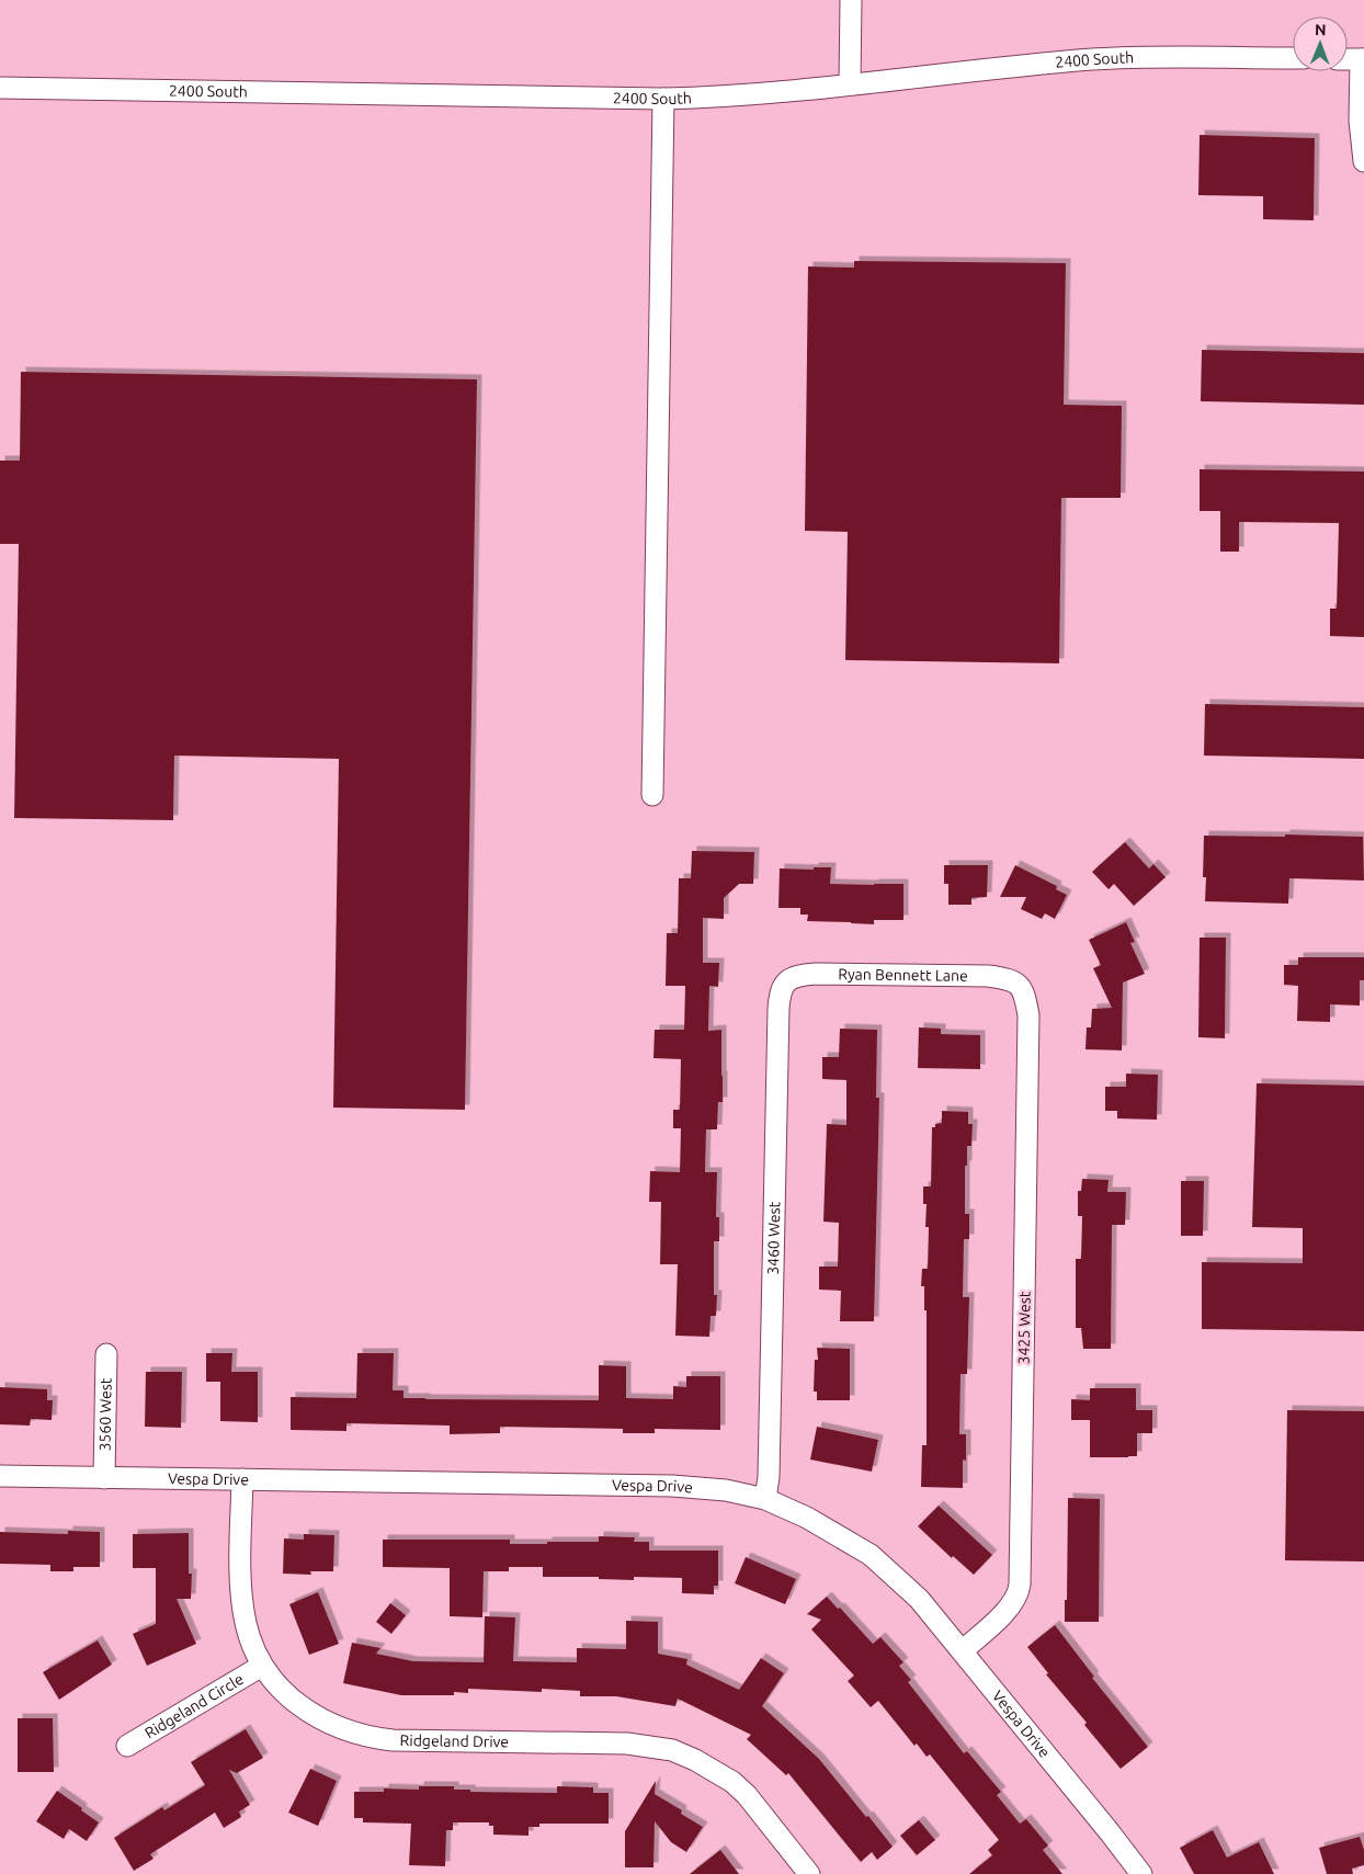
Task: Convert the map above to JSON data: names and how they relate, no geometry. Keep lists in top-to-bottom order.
{
  "streets": {
    "street": [
      "2400 South",
      "Ryan Bennett Lane",
      "3460 West",
      "3425 West",
      "3560 West",
      "Vespa Drive",
      "Ridgeland Circle",
      "Ridgeland Drive"
    ]
  },
  "crossings": [
    ["Ryan Bennett Lane", "3460 West"],
    ["Ryan Bennett Lane", "3425 West"],
    ["3460 West", "Vespa Drive"],
    ["3425 West", "Vespa Drive"],
    ["3560 West", "Vespa Drive"],
    ["Vespa Drive", "Ridgeland Drive"],
    ["Ridgeland Circle", "Ridgeland Drive"]
  ],
  "north": "top"
}
